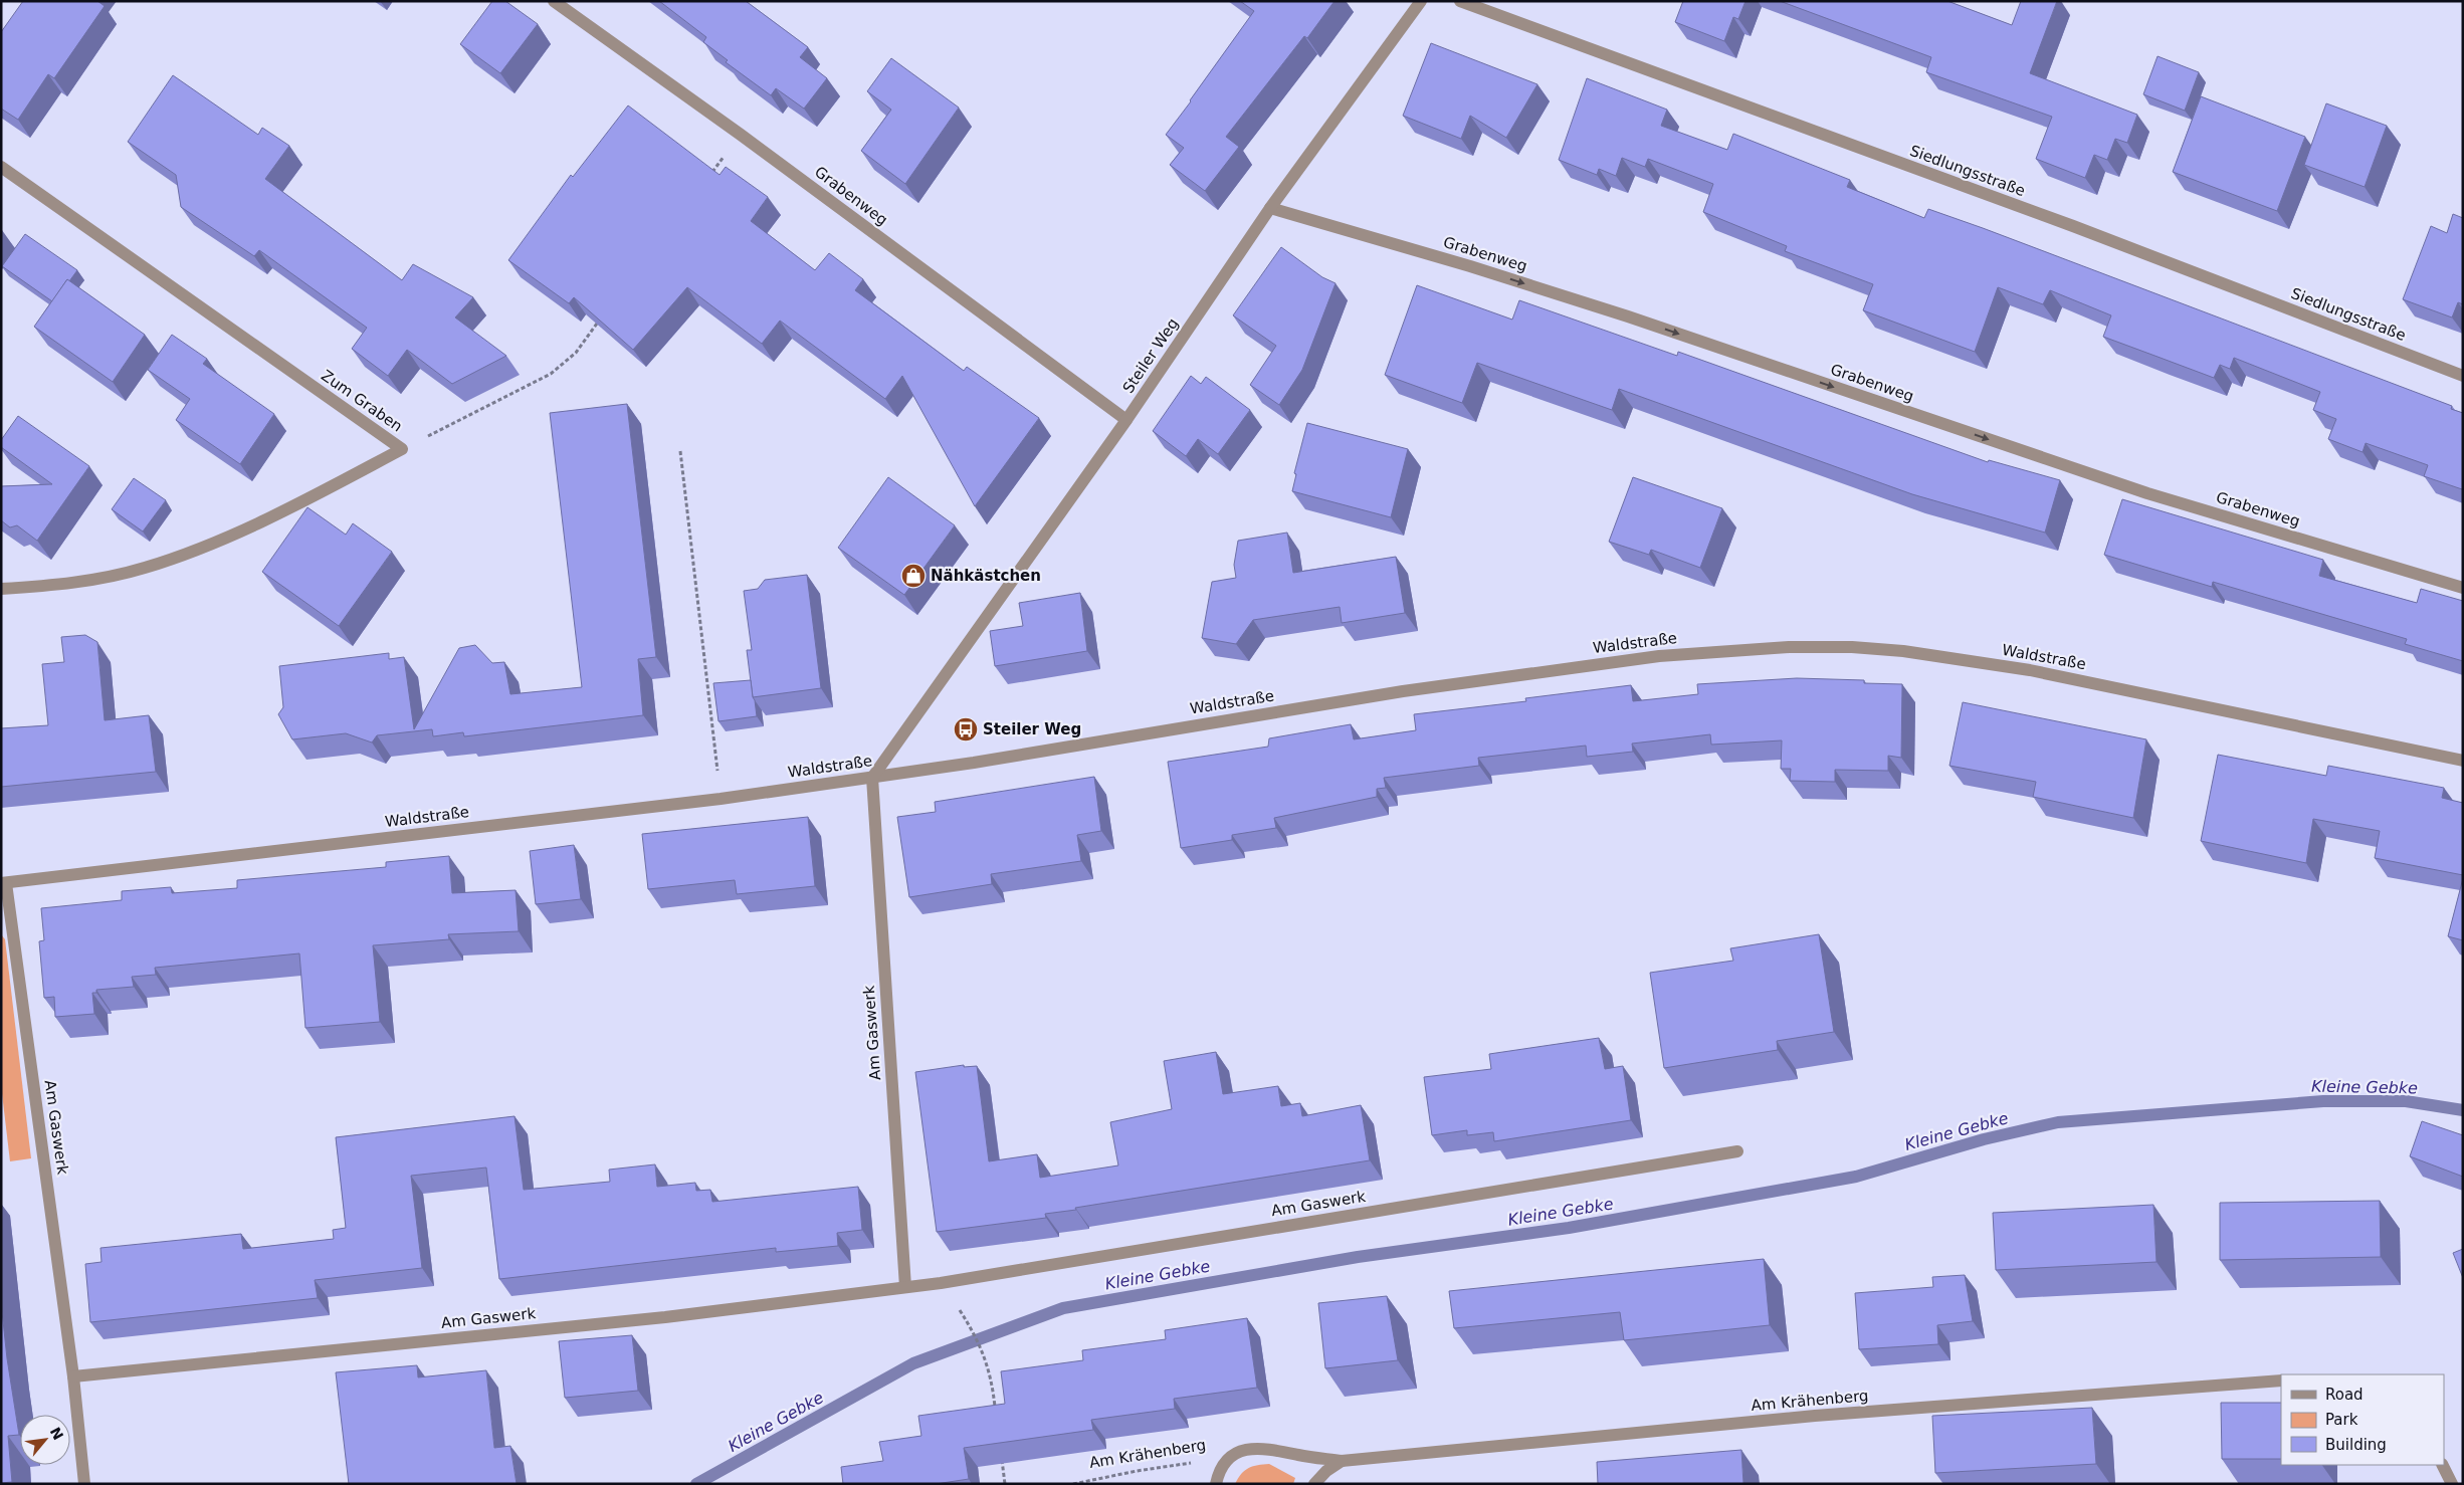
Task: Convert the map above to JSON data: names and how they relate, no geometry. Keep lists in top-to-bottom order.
{
  "streets": {
    "street": [
      "Siedlungsstraße",
      "Grabenweg",
      "Steiler Weg",
      "Zum Graben",
      "Waldstraße",
      "Am Gaswerk",
      "Am Krähenberg"
    ]
  },
  "crossings": [
    ["Grabenweg", "Steiler Weg"],
    ["Steiler Weg", "Waldstraße"],
    ["Steiler Weg", "Am Gaswerk"],
    ["Waldstraße", "Am Gaswerk"]
  ],
  "one_way": ["Grabenweg"],
  "water": ["Kleine Gebke"],
  "places": {
    "shop": ["Nähkästchen"],
    "bus stop": ["Steiler Weg"]
  },
  "legend": ["Road", "Park", "Building"],
  "north": "top right"
}
